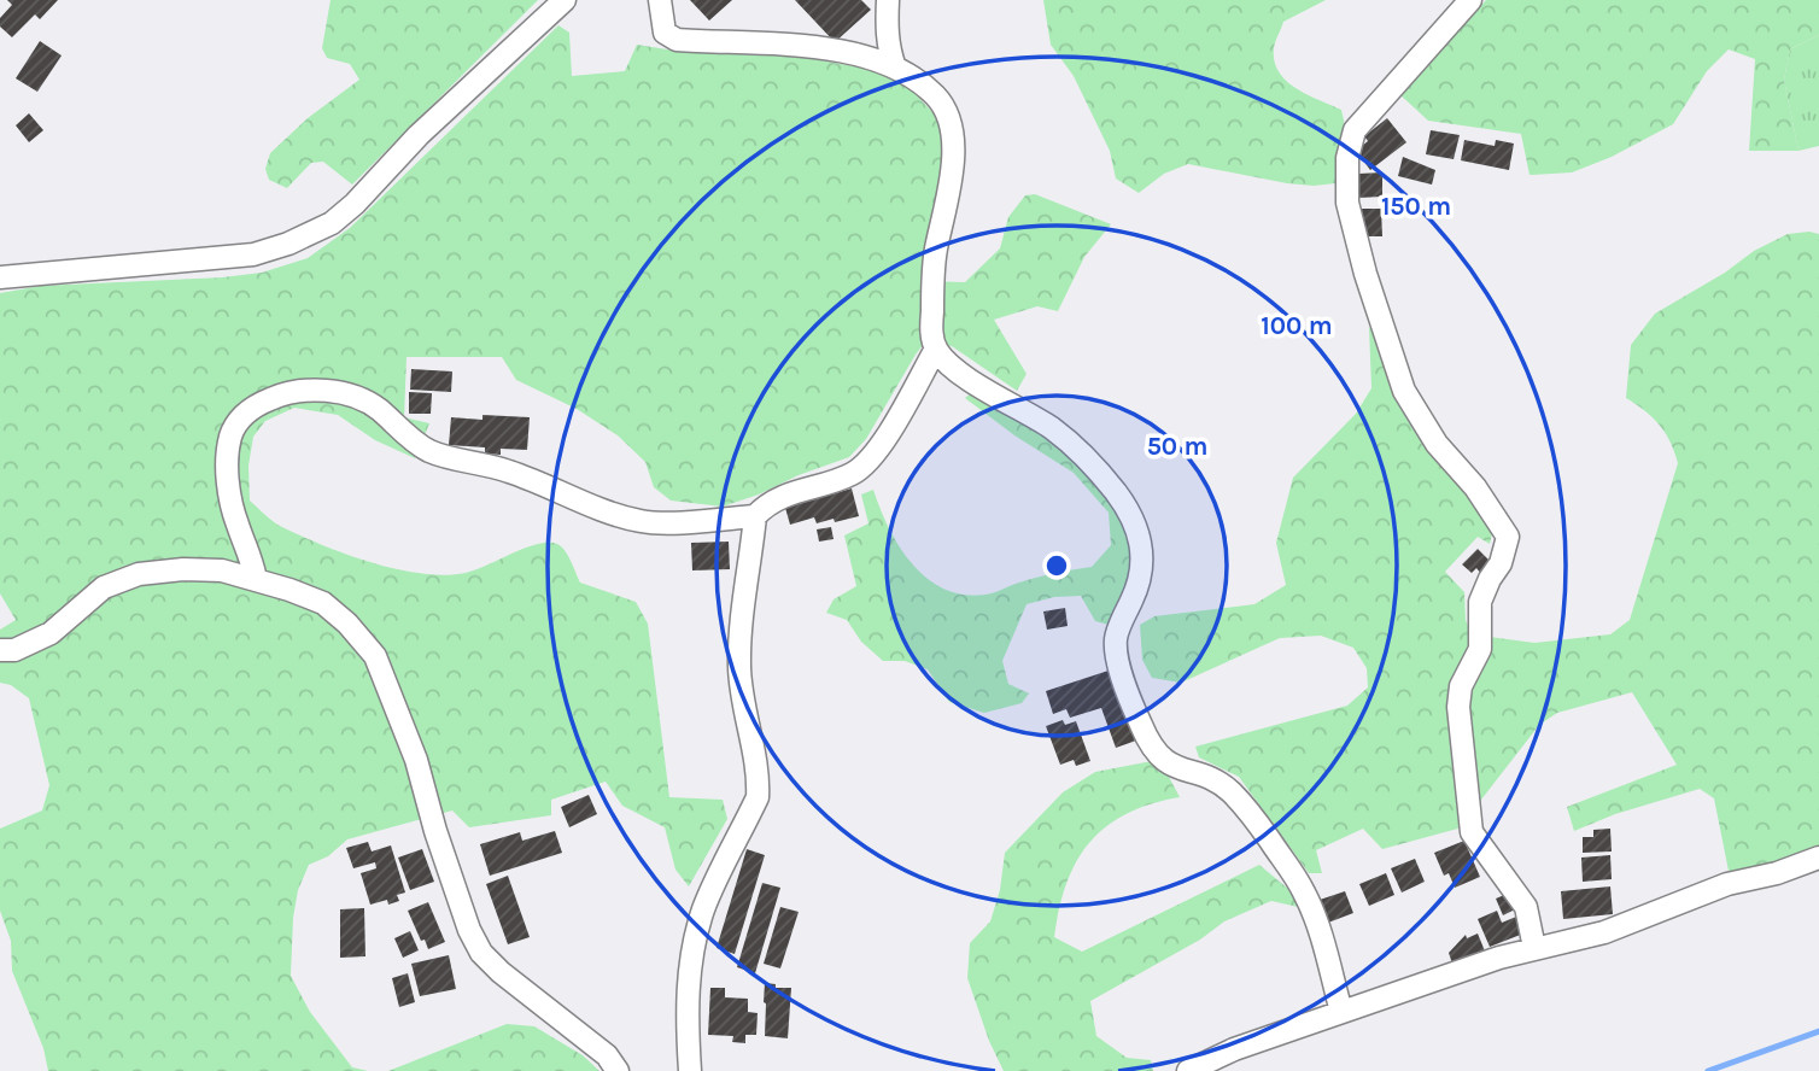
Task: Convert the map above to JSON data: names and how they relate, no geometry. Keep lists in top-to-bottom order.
{
  "rings": ["150 m", "100 m", "50 m"]
}
